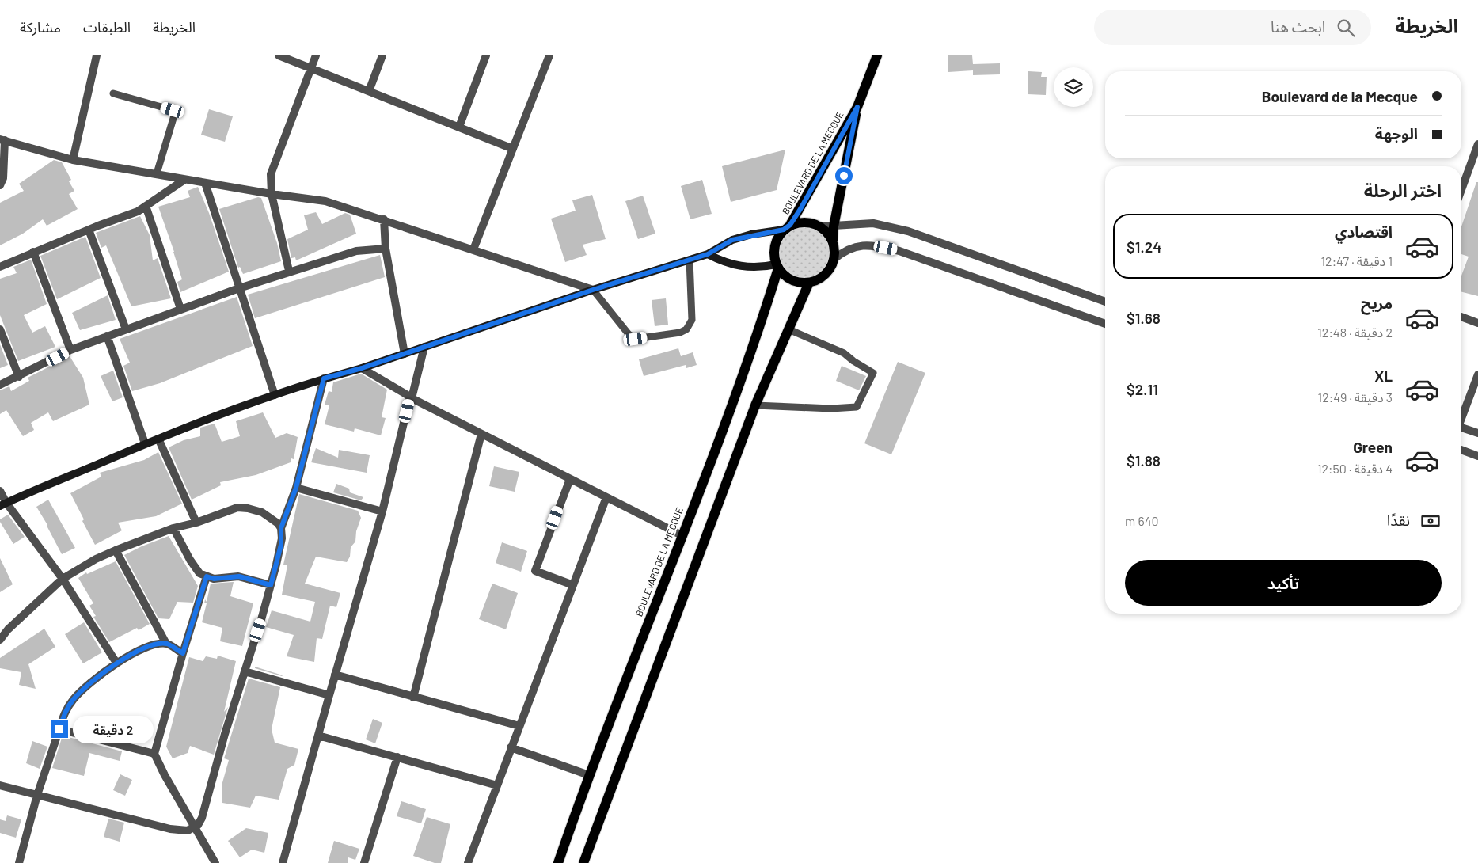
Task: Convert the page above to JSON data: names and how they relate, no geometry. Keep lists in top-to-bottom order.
{
  "streets": {
    "main road": ["BOULEVARD DE LA MECQUE"]
  },
  "page": {
    "header": "الخريطة",
    "search": "ابحث هنا",
    "nav": ["الخريطة", "الطبقات", "مشاركة"],
    "banner": ["Boulevard de la Mecque", "الوجهة"],
    "heading": "اختر الرحلة",
    "list": [
      {
        "name": "اقتصادي",
        "note": "1 دقيقة · 12:47",
        "value": "$1.24"
      },
      {
        "name": "مريح",
        "note": "2 دقيقة · 12:48",
        "value": "$1.68"
      },
      {
        "name": "XL",
        "note": "3 دقيقة · 12:49",
        "value": "$2.11"
      },
      {
        "name": "Green",
        "note": "4 دقيقة · 12:50",
        "value": "$1.88"
      }
    ],
    "pay": ["نقدًا", "640 m"],
    "buttons": "تأكيد",
    "bubble": "2 دقيقة"
  }
}
